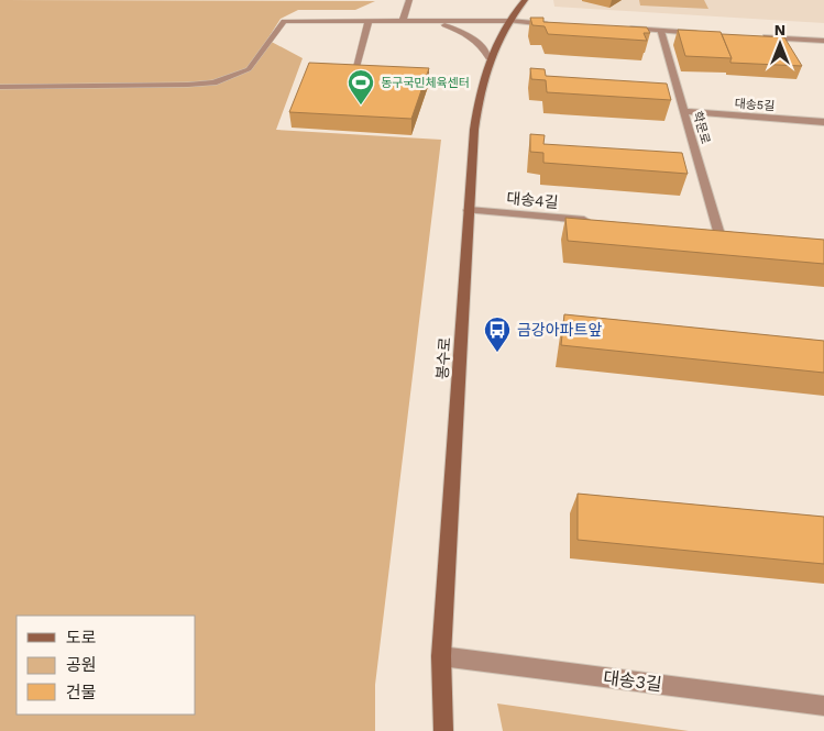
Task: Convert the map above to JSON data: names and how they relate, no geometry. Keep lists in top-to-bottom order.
{
  "streets": {
    "main road": ["봉수로"],
    "street": [
      "대송5길",
      "학문로",
      "대송4길",
      "대송3길"
    ]
  },
  "crossings": [
    ["대송5길", "학문로"],
    ["대송4길", "봉수로"],
    ["봉수로", "대송3길"]
  ],
  "places": {
    "sports": ["동구국민체육센터"],
    "bus stop": ["금강아파트앞"]
  },
  "legend": ["도로", "공원", "건물"],
  "north": "top"
}
